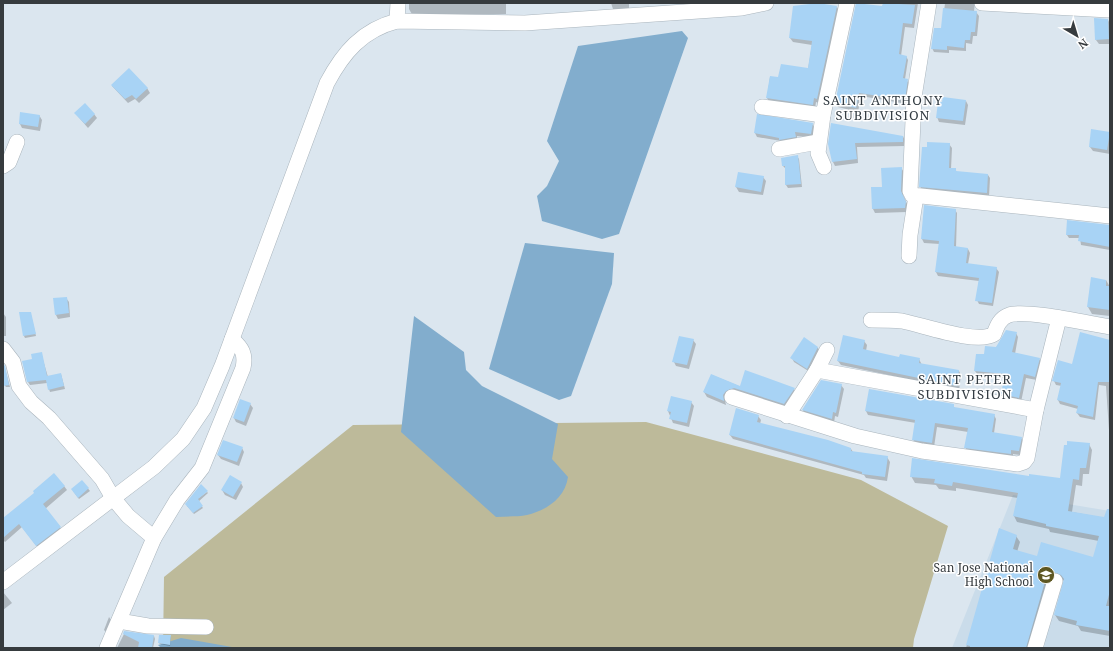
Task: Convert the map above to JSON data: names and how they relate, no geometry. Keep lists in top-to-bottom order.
{
  "districts": ["SAINT ANTHONY SUBDIVISION", "SAINT PETER SUBDIVISION"],
  "places": {
    "school or university": ["San Jose National High School"]
  },
  "north": "bottom right"
}
